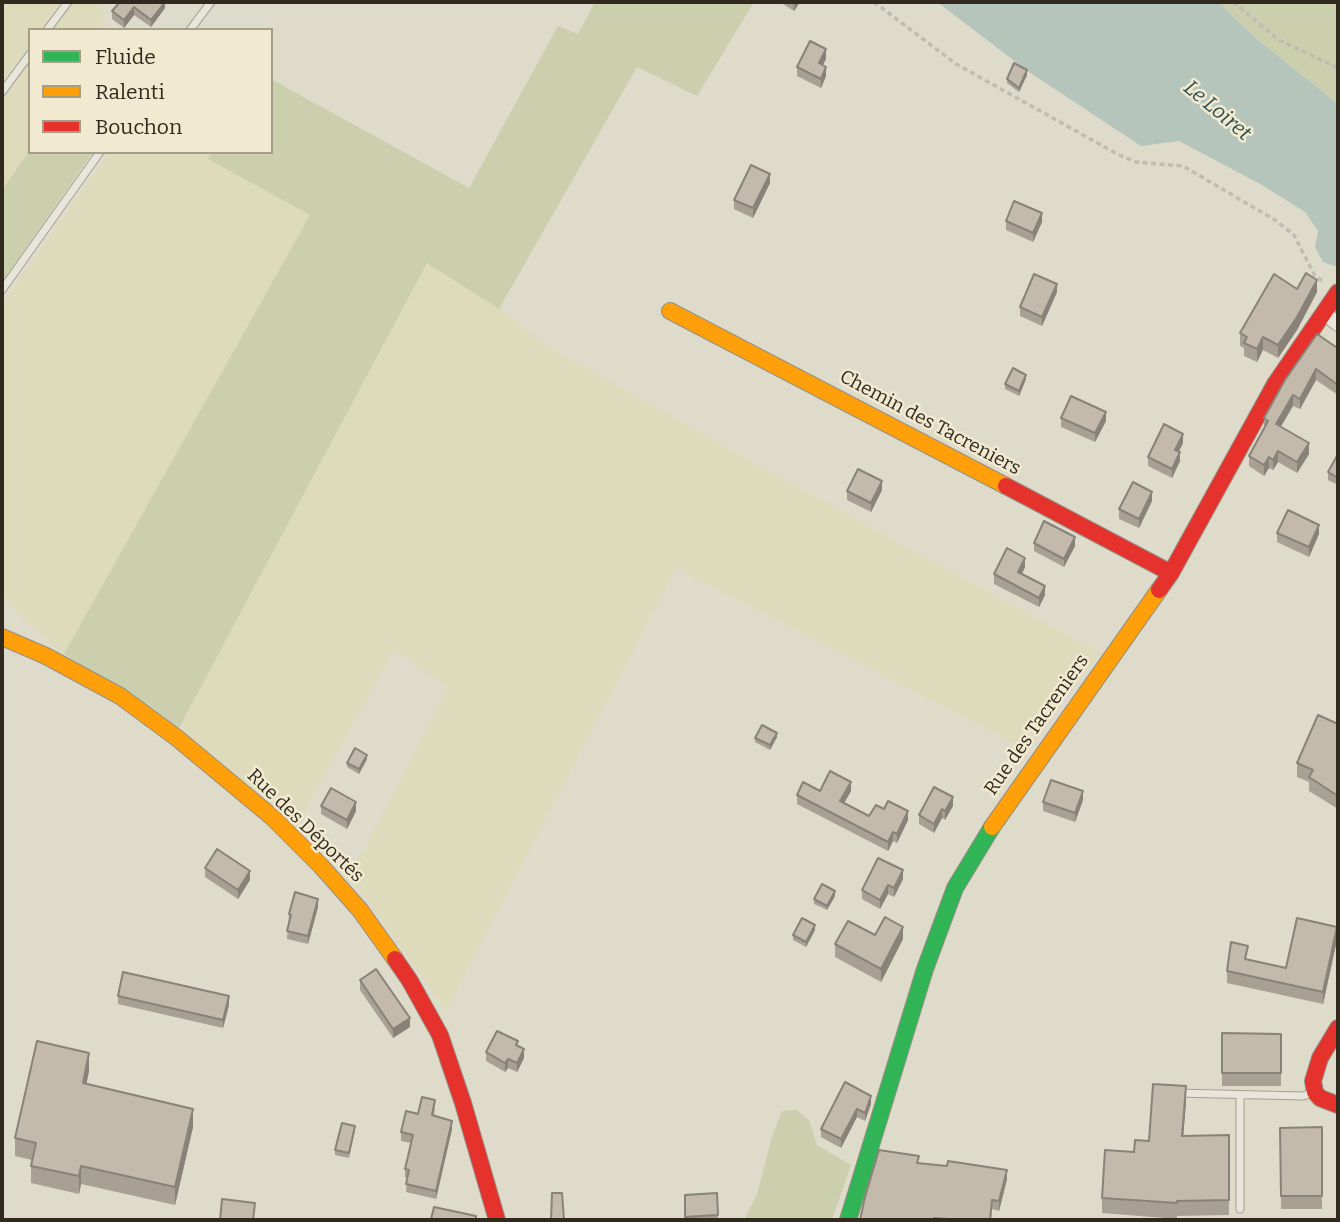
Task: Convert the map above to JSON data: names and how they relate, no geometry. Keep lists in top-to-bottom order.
{
  "streets": {
    "street": ["Chemin des Tacreniers", "Rue des Tacreniers", "Rue des Déportés"]
  },
  "crossings": [
    ["Chemin des Tacreniers", "Rue des Tacreniers"]
  ],
  "water": ["Le Loiret"],
  "legend": ["Fluide", "Ralenti", "Bouchon"]
}
